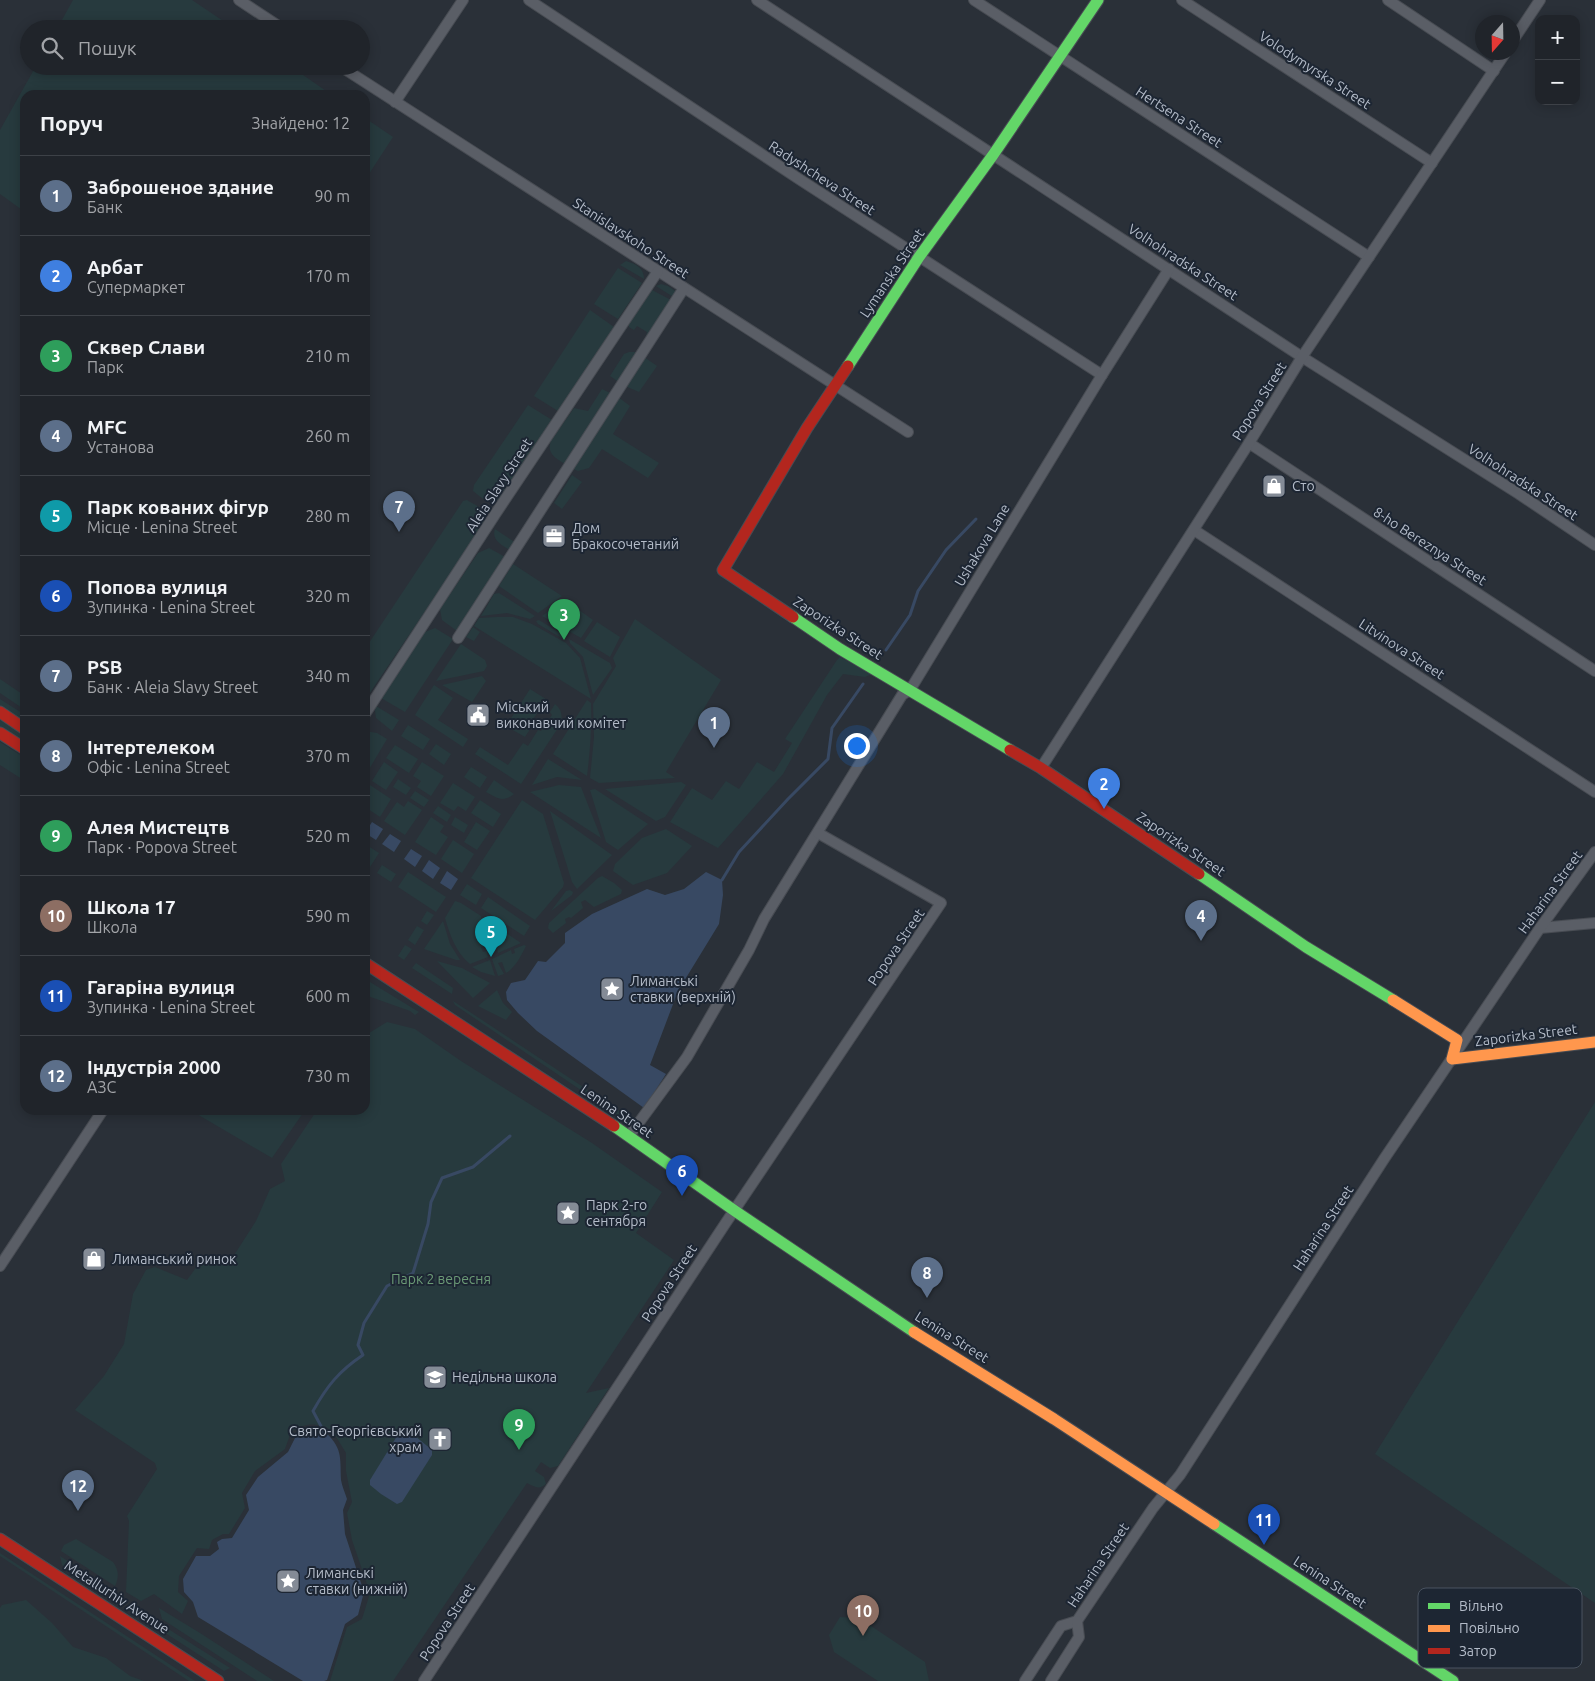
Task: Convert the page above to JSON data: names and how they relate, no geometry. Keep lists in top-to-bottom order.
{
  "streets": {
    "street": [
      "Volodymyrska Street",
      "Hertsena Street",
      "Radyshcheva Street",
      "Stanislavskoho Street",
      "Volhohradska Street",
      "Lymanska Street",
      "Popova Street",
      "Aleia Slavy Street",
      "Ushakova Lane",
      "8-ho Bereznya Street",
      "Zaporizka Street",
      "Litvinova Street",
      "Haharina Street",
      "Lenina Street",
      "Metallurhiv Avenue"
    ]
  },
  "crossings": [
    ["Volodymyrska Street", "Popova Street"],
    ["Hertsena Street", "Lymanska Street"],
    ["Hertsena Street", "Popova Street"],
    ["Radyshcheva Street", "Lymanska Street"],
    ["Radyshcheva Street", "Ushakova Lane"],
    ["Stanislavskoho Street", "Lymanska Street"],
    ["Stanislavskoho Street", "Aleia Slavy Street"],
    ["Volhohradska Street", "Lymanska Street"],
    ["Volhohradska Street", "Popova Street"],
    ["Volhohradska Street", "Ushakova Lane"],
    ["Lymanska Street", "Zaporizka Street"],
    ["Popova Street", "Ushakova Lane"],
    ["Popova Street", "8-ho Bereznya Street"],
    ["Popova Street", "Zaporizka Street"],
    ["Popova Street", "Litvinova Street"],
    ["Popova Street", "Lenina Street"],
    ["Ushakova Lane", "Zaporizka Street"],
    ["Ushakova Lane", "Lenina Street"],
    ["Zaporizka Street", "Haharina Street"],
    ["Haharina Street", "Lenina Street"]
  ],
  "parks": ["Парк 2 вересня"],
  "places": {
    "shop": ["Сто", "Лиманський ринок"],
    "office": ["Дом Бракосочетаний"],
    "public building": ["Міський виконавчий комітет"],
    "place": ["Лиманські ставки (верхній)", "Парк 2-го сентября", "Лиманські ставки (нижній)"],
    "school or university": ["Недільна школа"],
    "church": ["Свято-Георгієвський храм"]
  },
  "legend": ["Вільно", "Повільно", "Затор"],
  "north": "bottom",
  "page": {
    "map_buttons": ["+", "−"],
    "search": "Пошук",
    "heading": ["Поруч", "Знайдено: 12"],
    "list": [
      {
        "mark": "1",
        "name": "Заброшеное здание",
        "note": "Банк",
        "value": "90 m"
      },
      {
        "mark": "2",
        "name": "Арбат",
        "note": "Супермаркет",
        "value": "170 m"
      },
      {
        "mark": "3",
        "name": "Сквер Слави",
        "note": "Парк",
        "value": "210 m"
      },
      {
        "mark": "4",
        "name": "MFC",
        "note": "Установа",
        "value": "260 m"
      },
      {
        "mark": "5",
        "name": "Парк кованих фігур",
        "note": "Місце · Lenina Street",
        "value": "280 m"
      },
      {
        "mark": "6",
        "name": "Попова вулиця",
        "note": "Зупинка · Lenina Street",
        "value": "320 m"
      },
      {
        "mark": "7",
        "name": "PSB",
        "note": "Банк · Aleia Slavy Street",
        "value": "340 m"
      },
      {
        "mark": "8",
        "name": "Інтертелеком",
        "note": "Офіс · Lenina Street",
        "value": "370 m"
      },
      {
        "mark": "9",
        "name": "Алея Мистецтв",
        "note": "Парк · Popova Street",
        "value": "520 m"
      },
      {
        "mark": "10",
        "name": "Школа 17",
        "note": "Школа",
        "value": "590 m"
      },
      {
        "mark": "11",
        "name": "Гагаріна вулиця",
        "note": "Зупинка · Lenina Street",
        "value": "600 m"
      },
      {
        "mark": "12",
        "name": "Індустрія 2000",
        "note": "АЗС",
        "value": "730 m"
      }
    ],
    "pins": [
      "7",
      "3",
      "1",
      "2",
      "4",
      "5",
      "6",
      "8",
      "9",
      "12",
      "11",
      "10"
    ]
  }
}
